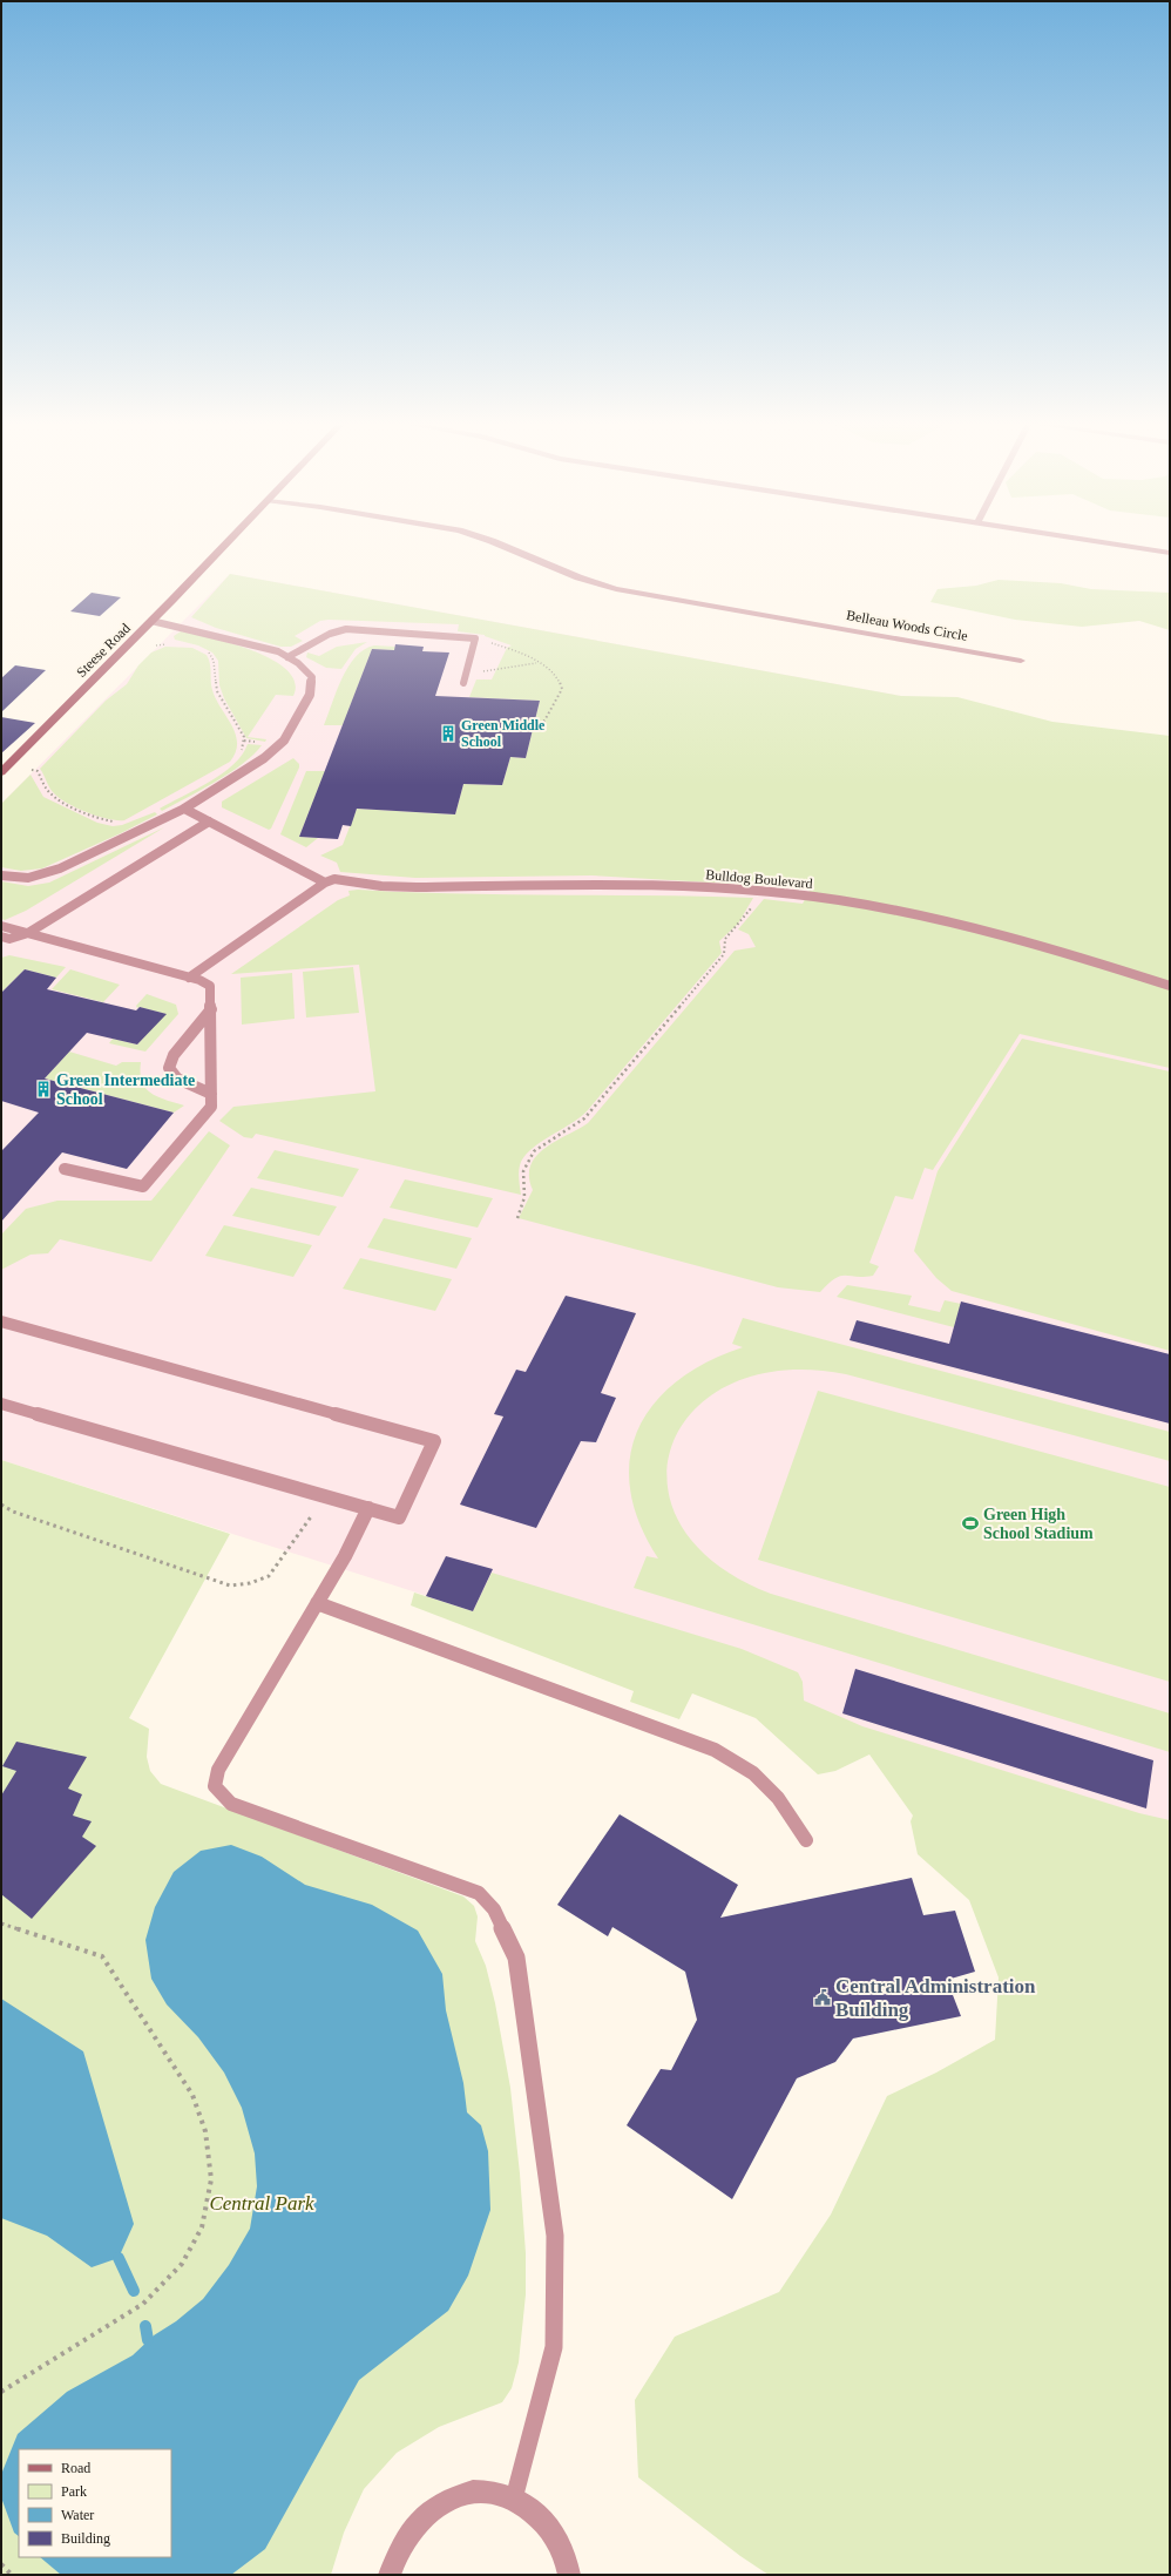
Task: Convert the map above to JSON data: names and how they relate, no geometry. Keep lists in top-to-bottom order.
{
  "streets": {
    "street": ["Belleau Woods Circle", "Steese Road"],
    "lane": ["Bulldog Boulevard"]
  },
  "parks": ["Central Park"],
  "places": {
    "building": ["Green Middle School", "Green Intermediate School"],
    "sports": ["Green High School Stadium"],
    "public building": ["Central Administration Building"]
  },
  "legend": [
    "Road",
    "Park",
    "Water",
    "Building"
  ]
}
